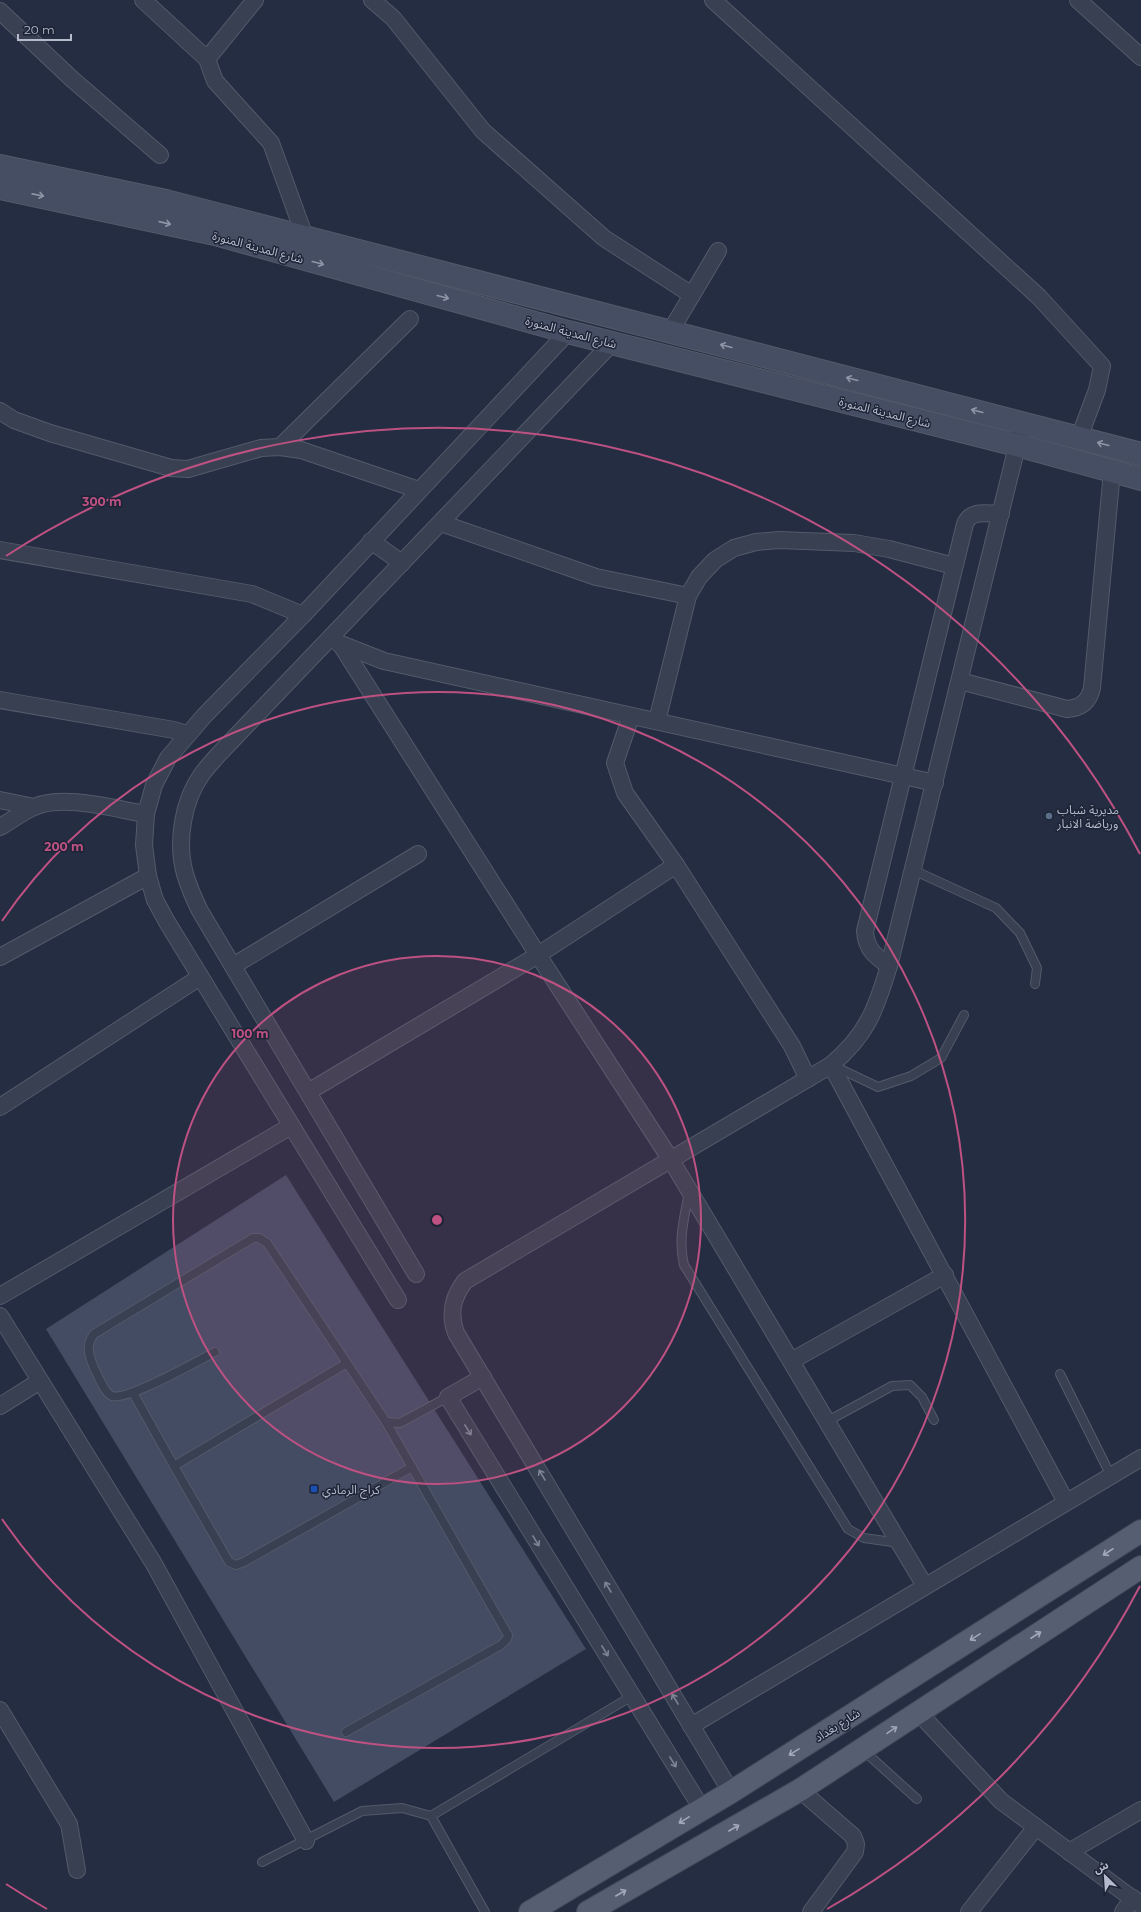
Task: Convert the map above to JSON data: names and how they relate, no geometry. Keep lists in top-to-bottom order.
{
  "streets": {
    "main road": ["شارع المدينة المنورة", "شارع بغداد"]
  },
  "places": {
    "other": ["مديرية شباب ورياضة الانبار"],
    "transit": ["كراج الرمادي"]
  },
  "scale_bar": "20 m",
  "north": "top left",
  "rings": ["300 m", "200 m", "100 m"]
}
